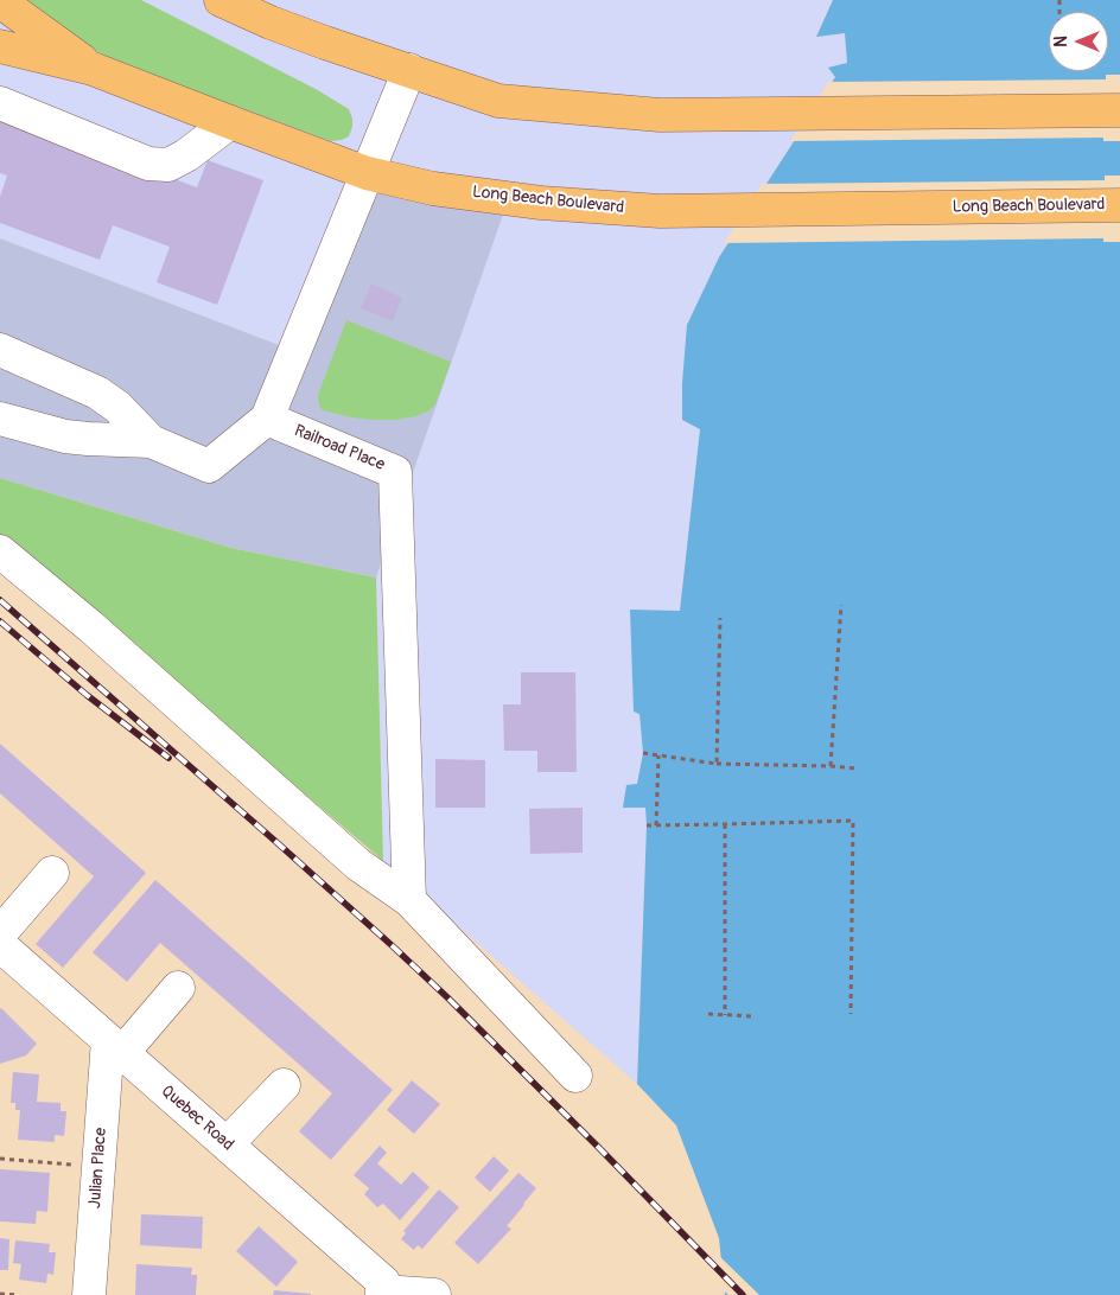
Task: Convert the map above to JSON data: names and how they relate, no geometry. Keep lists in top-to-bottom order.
{
  "streets": {
    "main road": ["Long Beach Boulevard"],
    "street": ["Railroad Place", "Quebec Road", "Julian Place"]
  },
  "crossings": [
    ["Quebec Road", "Julian Place"]
  ],
  "north": "left"
}
